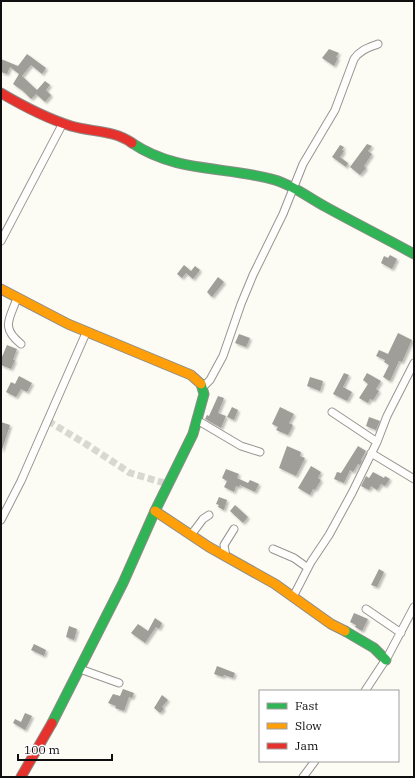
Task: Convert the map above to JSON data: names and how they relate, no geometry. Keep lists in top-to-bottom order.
{
  "legend": ["Fast", "Slow", "Jam"],
  "scale_bar": "100 m"
}
